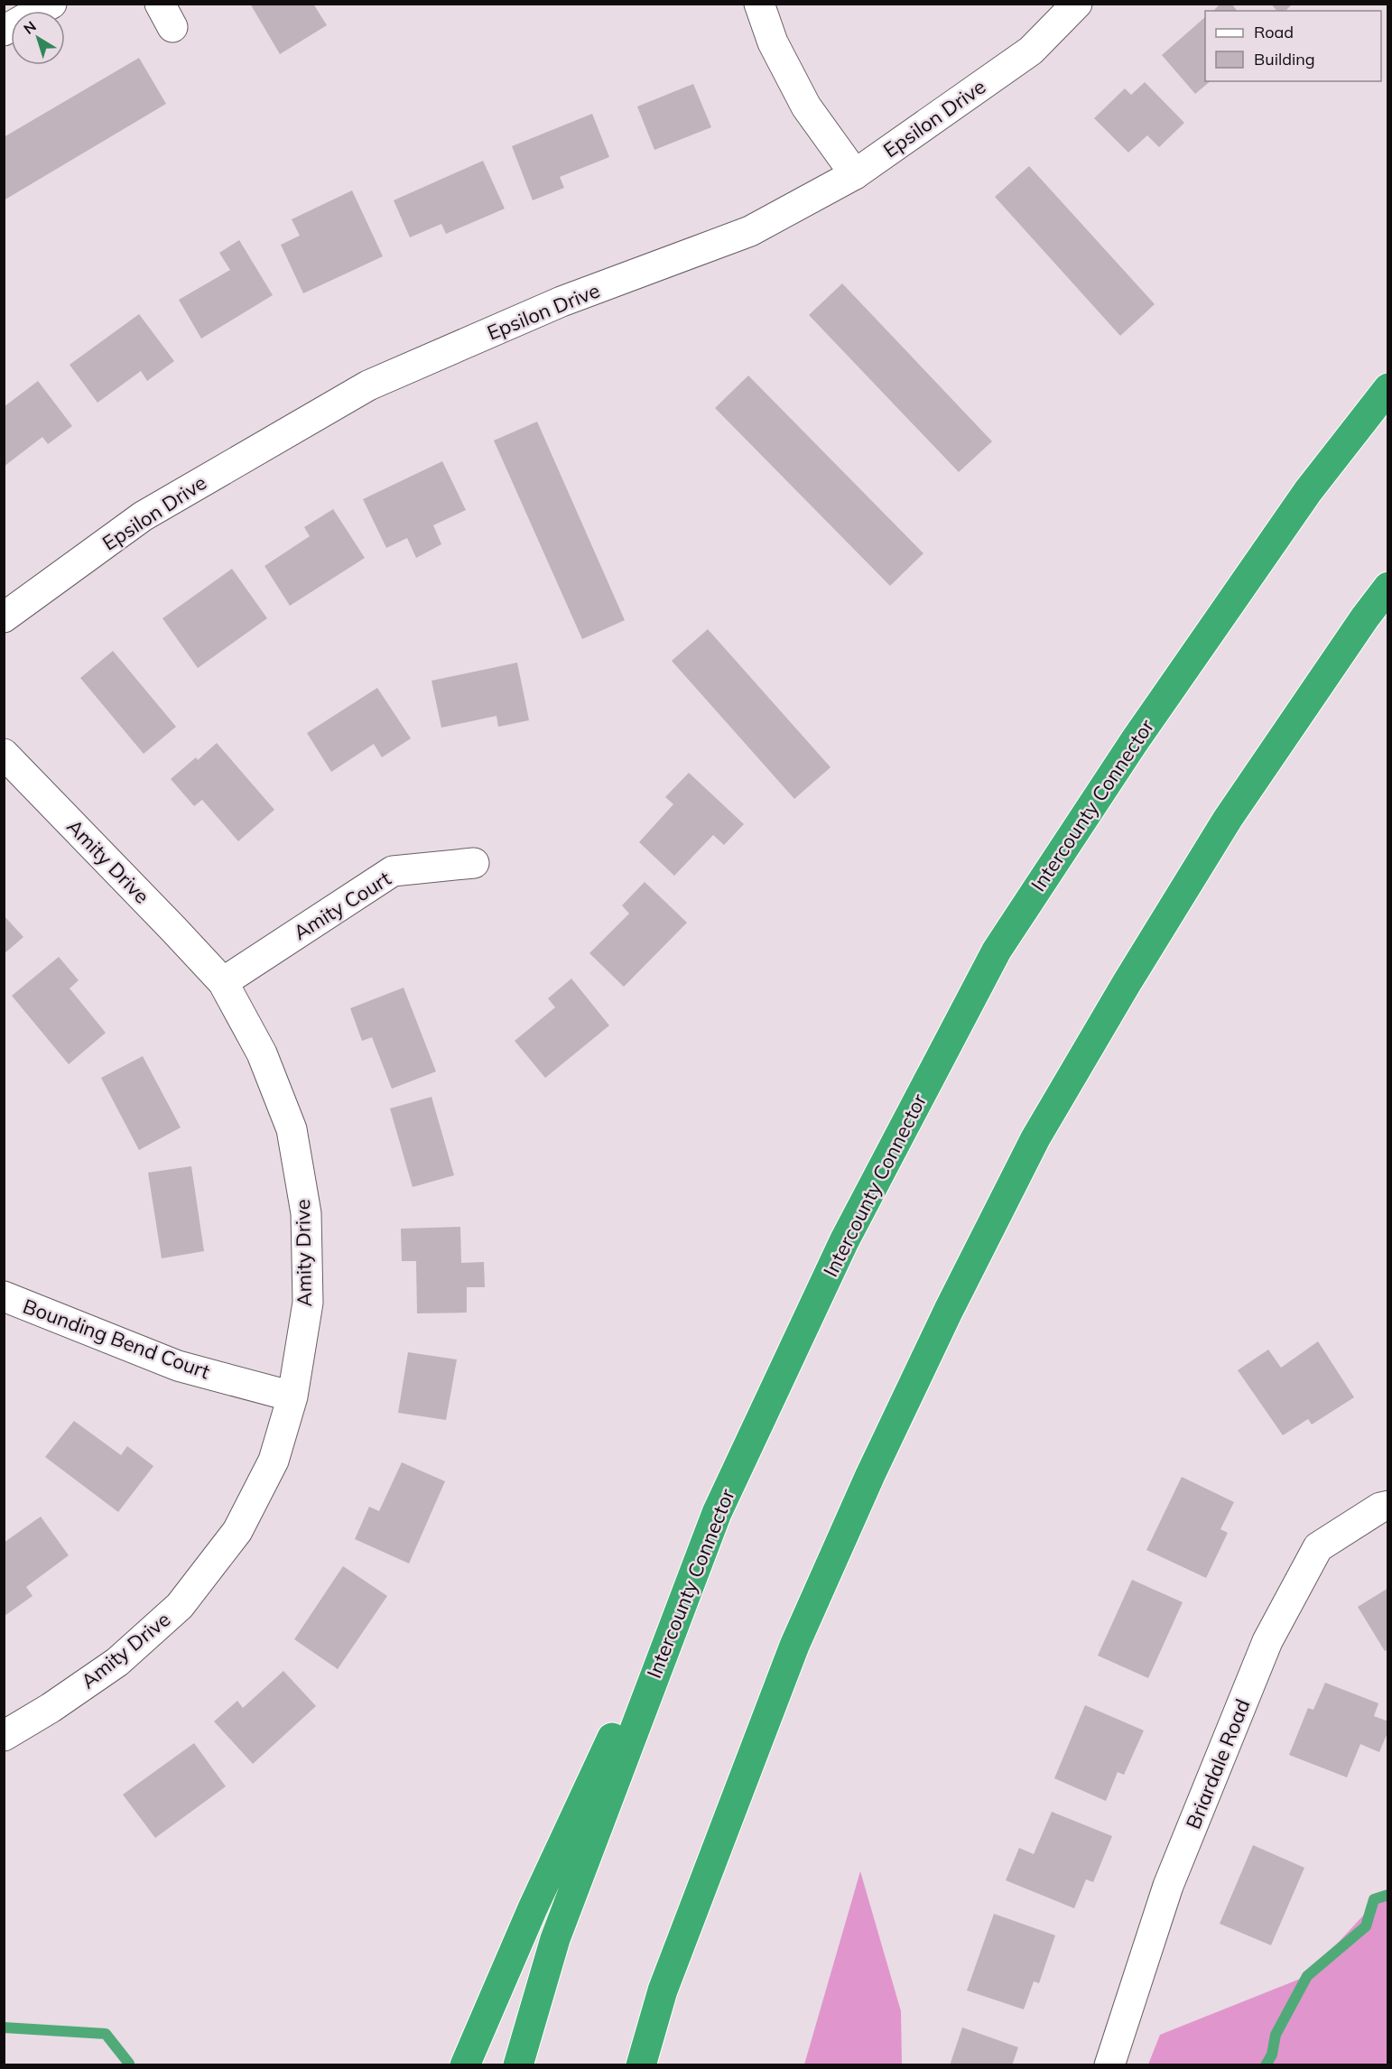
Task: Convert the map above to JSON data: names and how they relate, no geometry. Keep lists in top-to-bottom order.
{
  "streets": {
    "highway": ["Intercounty Connector"],
    "street": [
      "Epsilon Drive",
      "Amity Drive",
      "Amity Court",
      "Bounding Bend Court",
      "Briardale Road"
    ]
  },
  "crossings": [
    ["Amity Drive", "Amity Court"],
    ["Amity Drive", "Bounding Bend Court"]
  ],
  "legend": ["Road", "Building"],
  "north": "top left"
}
